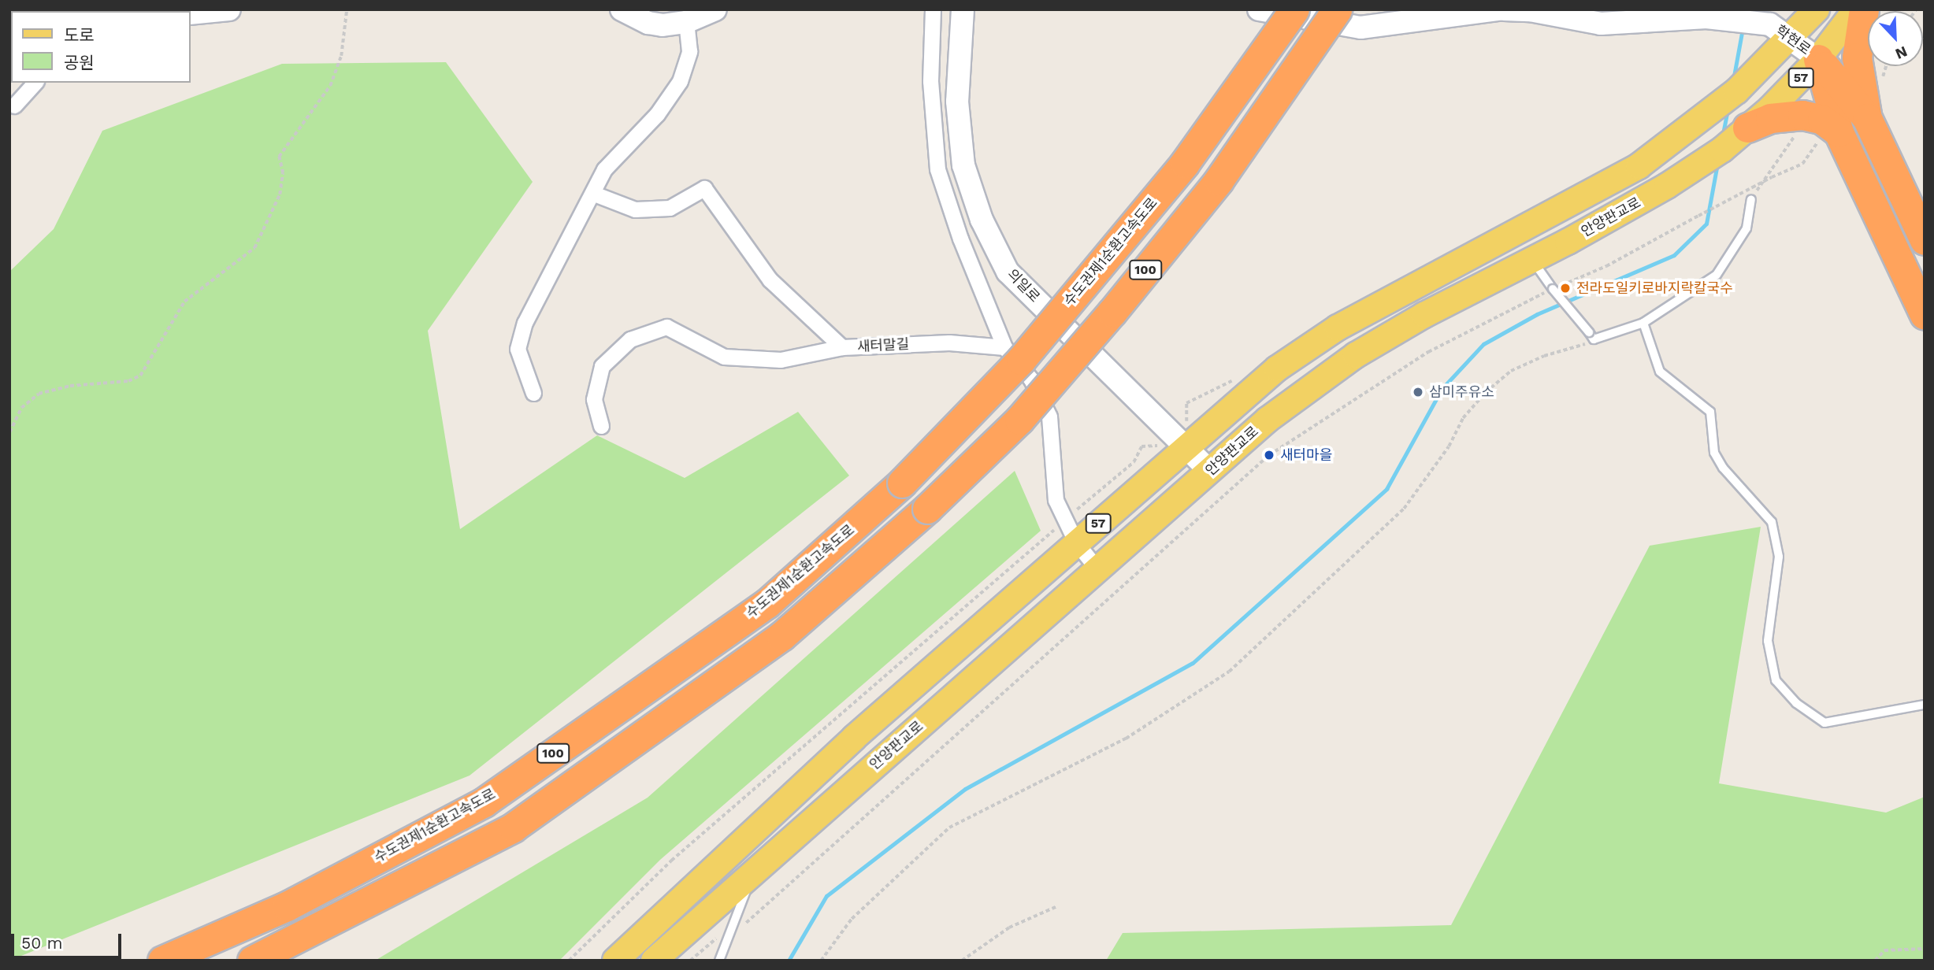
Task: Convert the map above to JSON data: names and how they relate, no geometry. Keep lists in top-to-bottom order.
{
  "streets": {
    "highway": ["수도권제1순환고속도로", "100"],
    "main road": ["57", "안양판교로"],
    "street": ["학현로", "의일로", "새터말길"]
  },
  "crossings": [
    ["학현로", "57"],
    ["학현로", "안양판교로"],
    ["57", "의일로"],
    ["안양판교로", "의일로"]
  ],
  "places": ["전라도일키로바지락칼국수", "삼미주유소", "새터마을"],
  "legend": ["도로", "공원"],
  "scale_bar": "50 m",
  "north": "bottom right"
}
